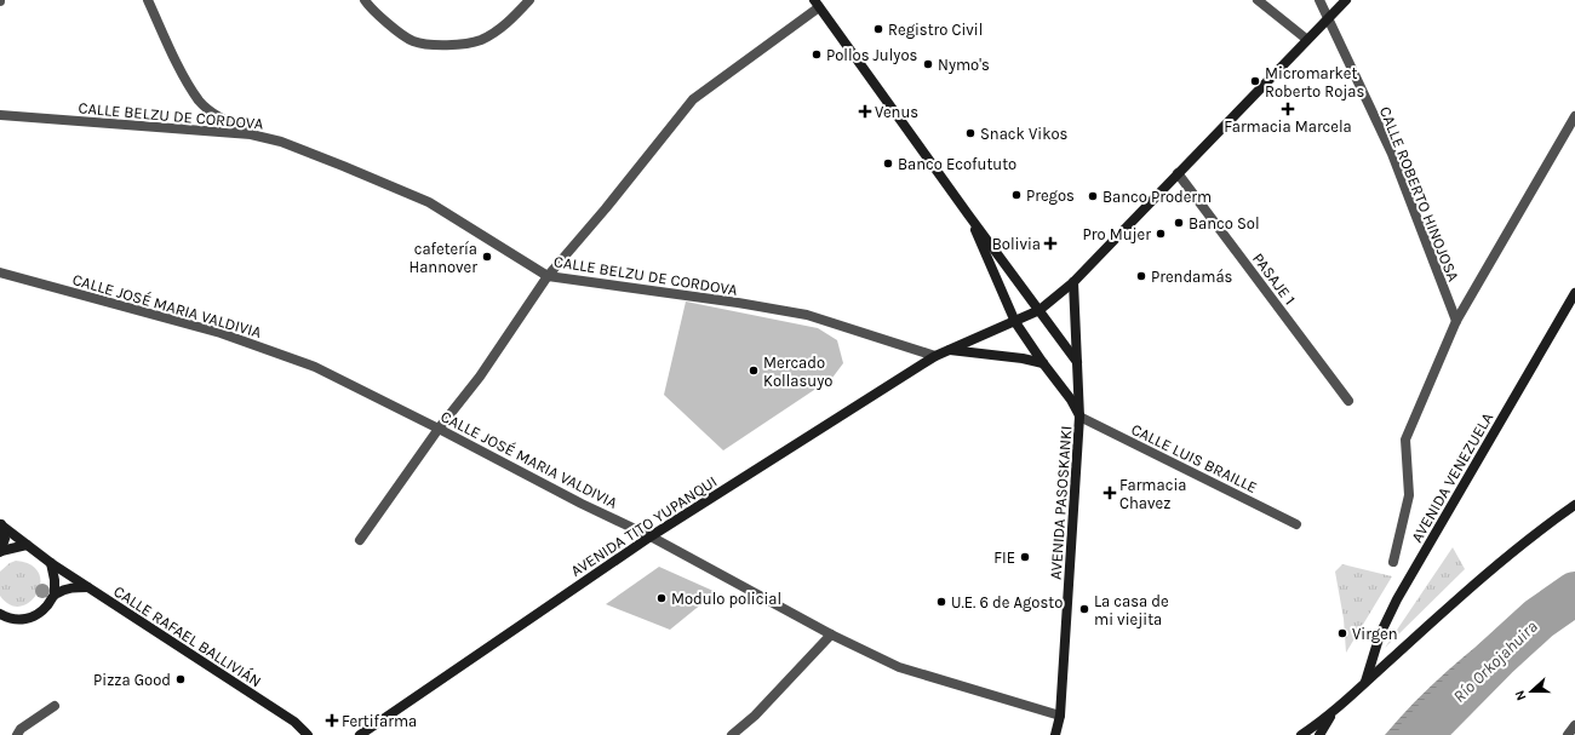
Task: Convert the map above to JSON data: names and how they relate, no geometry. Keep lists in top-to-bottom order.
{
  "streets": {
    "main road": [
      "AVENIDA VENEZUELA",
      "AVENIDA PASOSKANKI",
      "AVENIDA TITO YUPANQUI",
      "CALLE RAFAEL BALLIVIÁN"
    ],
    "street": [
      "CALLE BELZU DE CORDOVA",
      "CALLE ROBERTO HINOJOSA",
      "PASAJE 1",
      "CALLE JOSÉ MARIA VALDIVIA",
      "CALLE LUIS BRAILLE"
    ]
  },
  "crossings": [
    ["CALLE BELZU DE CORDOVA", "AVENIDA TITO YUPANQUI"],
    ["CALLE ROBERTO HINOJOSA", "AVENIDA TITO YUPANQUI"],
    ["PASAJE 1", "AVENIDA TITO YUPANQUI"],
    ["CALLE JOSÉ MARIA VALDIVIA", "AVENIDA PASOSKANKI"],
    ["CALLE JOSÉ MARIA VALDIVIA", "AVENIDA TITO YUPANQUI"],
    ["CALLE LUIS BRAILLE", "AVENIDA PASOSKANKI"],
    ["AVENIDA PASOSKANKI", "AVENIDA TITO YUPANQUI"]
  ],
  "water": ["Río Orkojahuira"],
  "places": {
    "other": [
      "Registro Civil",
      "Pollos Julyos",
      "Nymo's",
      "Micromarket Roberto Rojas",
      "Snack Vikos",
      "Banco Ecofututo",
      "Pregos",
      "Banco Proderm",
      "Banco Sol",
      "Pro Mujer",
      "cafetería Hannover",
      "Prendamás",
      "Mercado Kollasuyo",
      "FIE",
      "Modulo policial",
      "U.E. 6 de Agosto",
      "La casa de mi viejita",
      "Virgen",
      "Pizza Good"
    ],
    "health": [
      "Farmacia Marcela",
      "Venus",
      "Bolivia",
      "Farmacia Chavez",
      "Fertifarma"
    ]
  },
  "north": "left"
}
